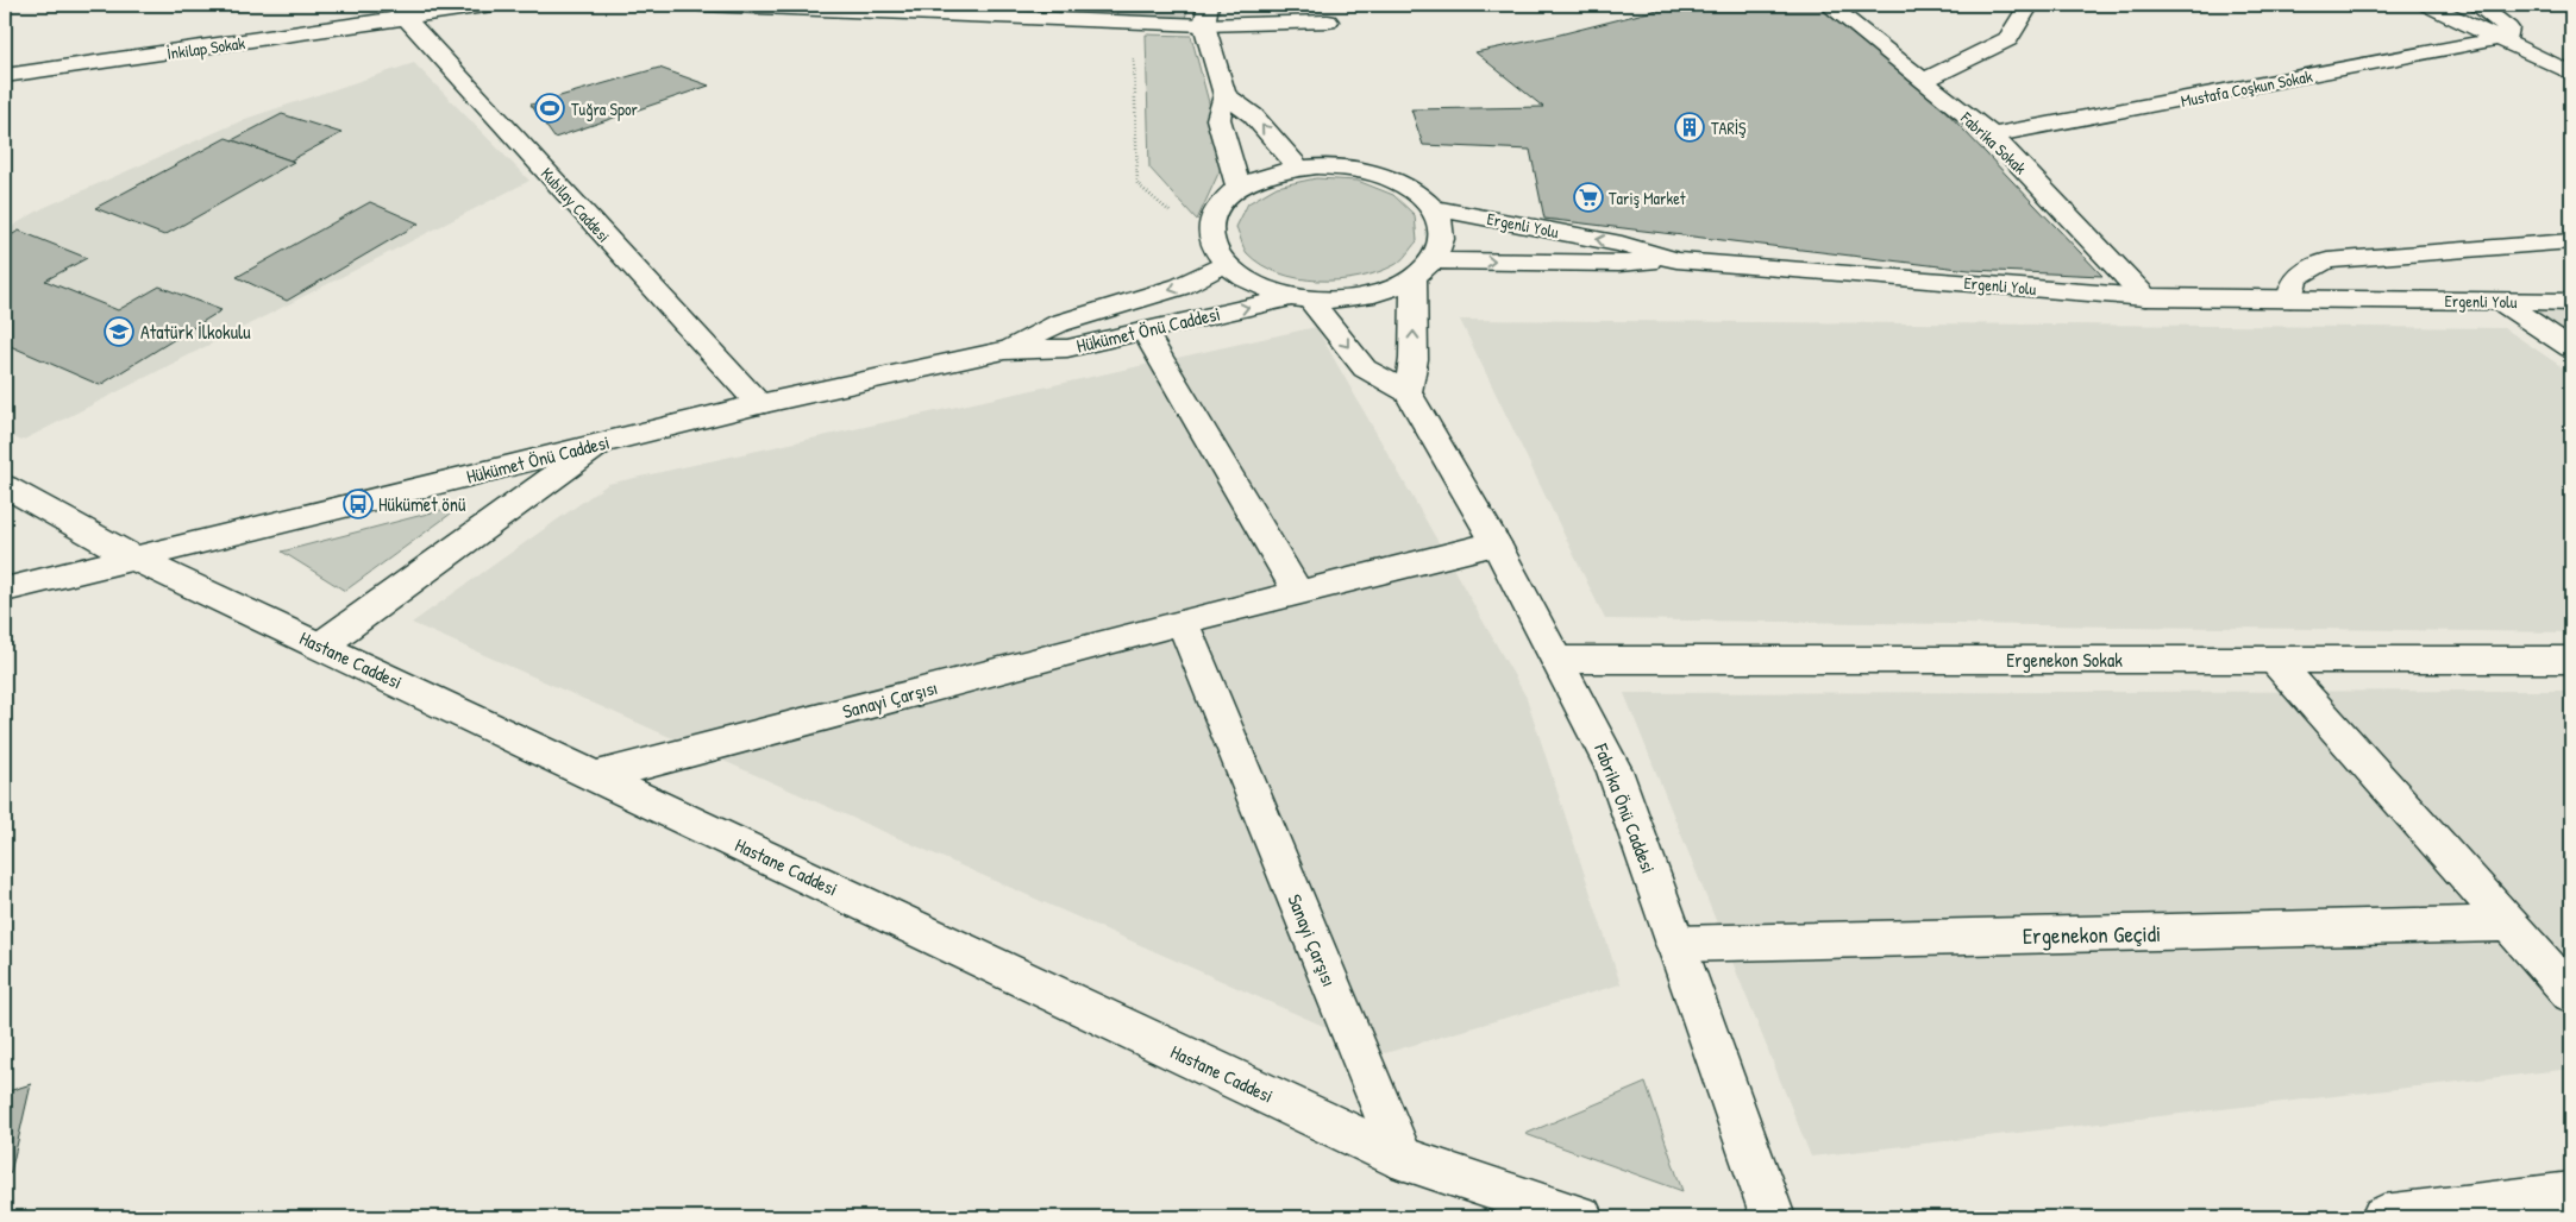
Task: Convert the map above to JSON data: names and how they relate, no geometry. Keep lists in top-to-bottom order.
{
  "streets": {
    "street": [
      "İnkilap Sokak",
      "Mustafa Coşkun Sokak",
      "Fabrika Sokak",
      "Kubilay Caddesi",
      "Ergenli Yolu",
      "Hükümet Önü Caddesi",
      "Hastane Caddesi",
      "Ergenekon Sokak",
      "Sanayi Çarşısı",
      "Fabrika Önü Caddesi",
      "Ergenekon Geçidi"
    ]
  },
  "crossings": [
    ["İnkilap Sokak", "Kubilay Caddesi"],
    ["Mustafa Coşkun Sokak", "Fabrika Sokak"],
    ["Fabrika Sokak", "Ergenli Yolu"],
    ["Kubilay Caddesi", "Hükümet Önü Caddesi"],
    ["Ergenli Yolu", "Hükümet Önü Caddesi"],
    ["Ergenli Yolu", "Fabrika Önü Caddesi"],
    ["Hükümet Önü Caddesi", "Hastane Caddesi"],
    ["Hükümet Önü Caddesi", "Fabrika Önü Caddesi"],
    ["Hastane Caddesi", "Sanayi Çarşısı"],
    ["Ergenekon Sokak", "Fabrika Önü Caddesi"],
    ["Sanayi Çarşısı", "Fabrika Önü Caddesi"],
    ["Fabrika Önü Caddesi", "Ergenekon Geçidi"]
  ],
  "places": {
    "sports": ["Tuğra Spor"],
    "building": ["TARİŞ"],
    "supermarket": ["Tariş Market"],
    "school or university": ["Atatürk İlkokulu"],
    "bus stop": ["Hükümet önü"]
  }
}
